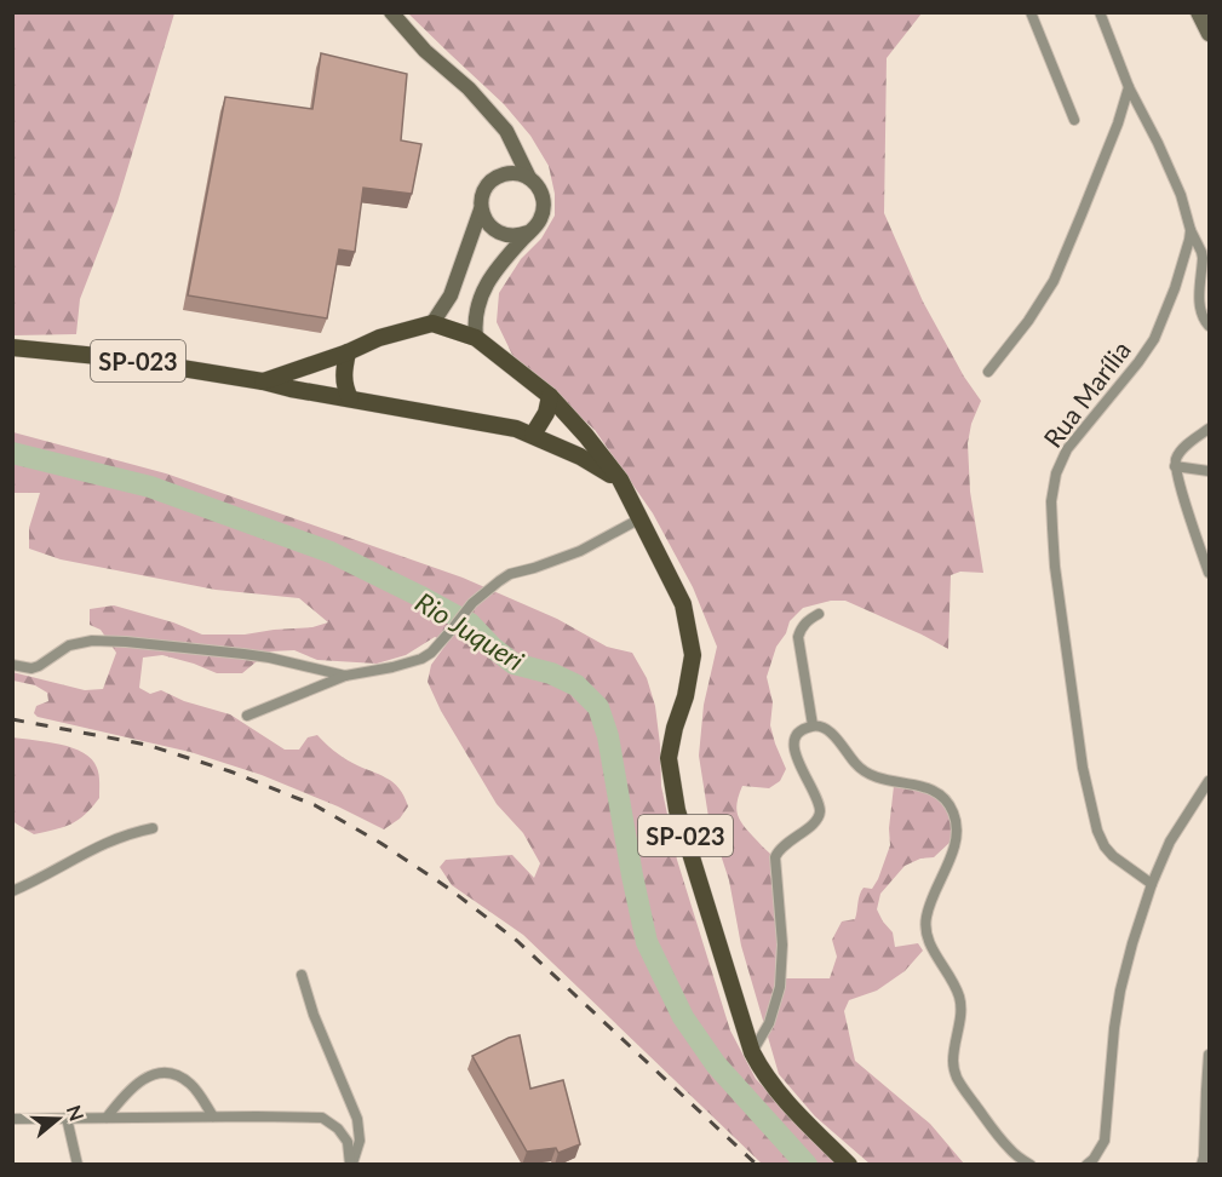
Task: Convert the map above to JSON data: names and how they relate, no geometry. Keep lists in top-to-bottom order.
{
  "streets": {
    "main road": ["SP-023"],
    "street": ["Rua Marília"]
  },
  "water": ["Rio Juqueri"],
  "north": "right"
}
